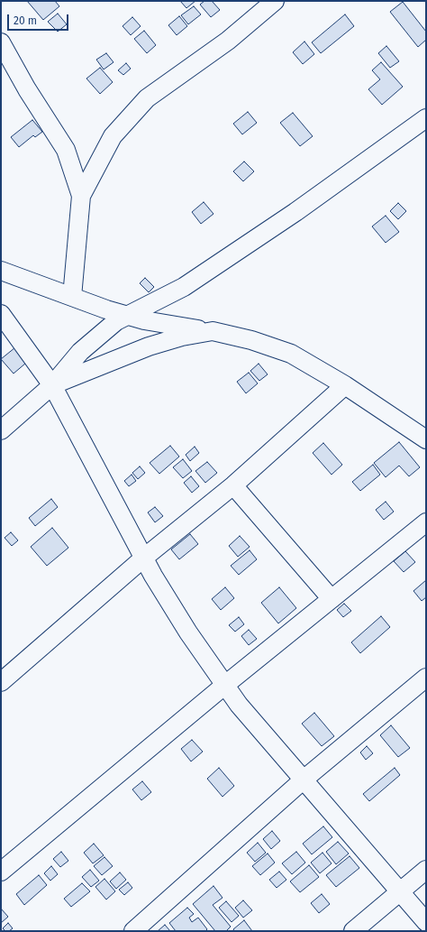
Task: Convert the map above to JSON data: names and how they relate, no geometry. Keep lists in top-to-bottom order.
{
  "scale_bar": "20 m"
}
